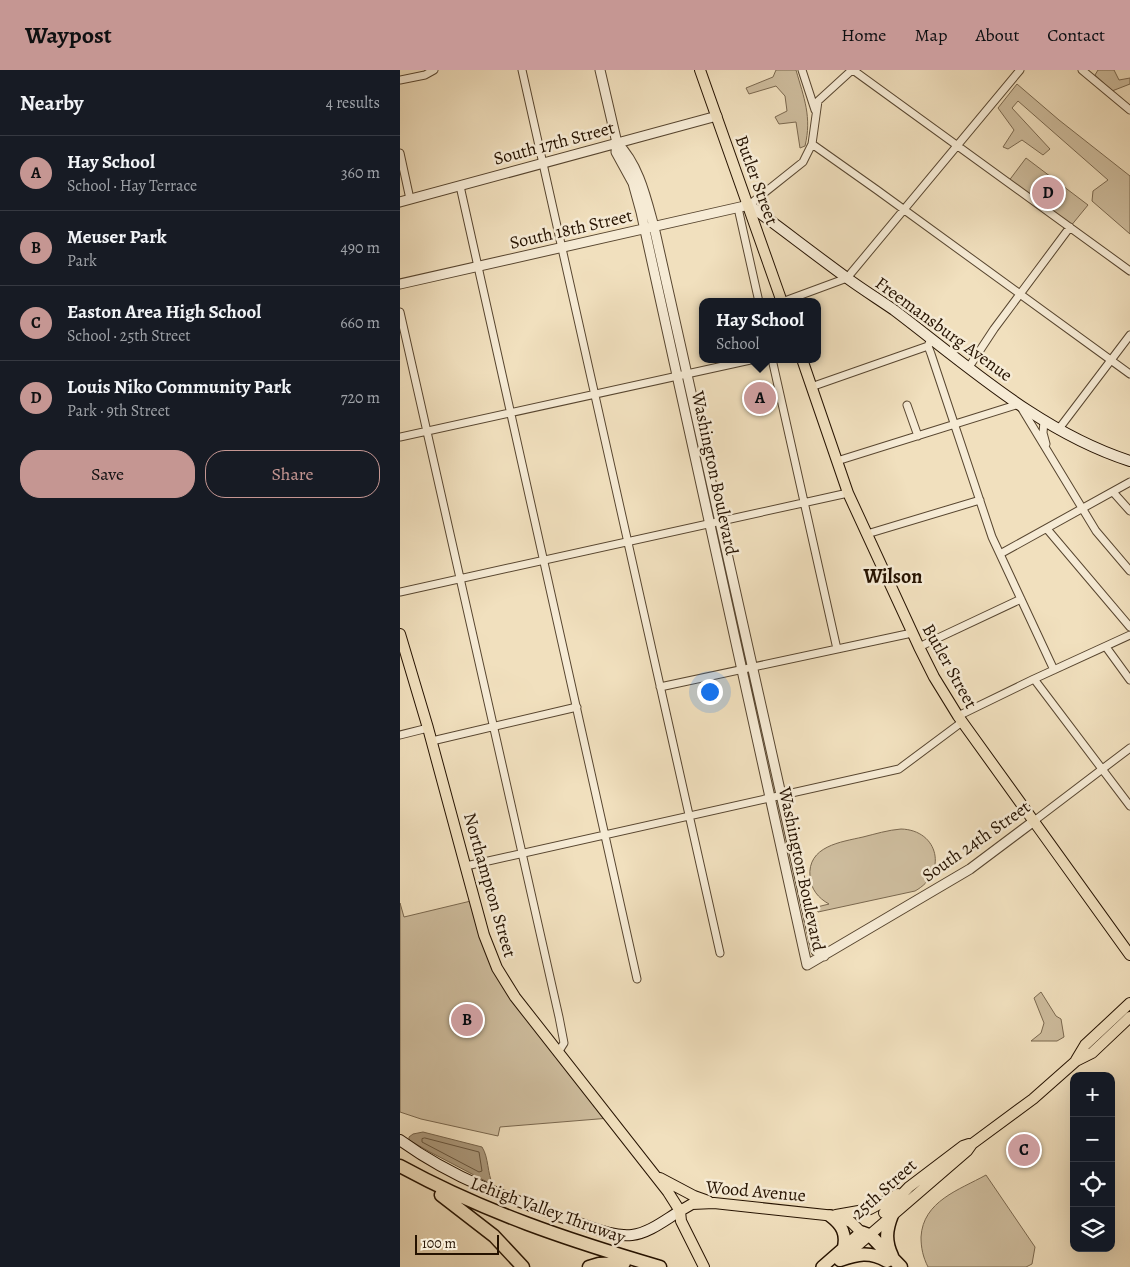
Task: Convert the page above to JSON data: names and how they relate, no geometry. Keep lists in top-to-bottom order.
{
  "streets": {
    "highway": ["25th Street", "Lehigh Valley Thruway"],
    "main road": [
      "Butler Street",
      "Freemansburg Avenue",
      "Northampton Street",
      "Wood Avenue"
    ],
    "street": [
      "South 17th Street",
      "South 18th Street",
      "Washington Boulevard",
      "South 24th Street"
    ]
  },
  "crossings": [
    ["South 17th Street", "Butler Street"],
    ["South 17th Street", "Washington Boulevard"],
    ["Butler Street", "South 18th Street"],
    ["Butler Street", "Freemansburg Avenue"],
    ["Butler Street", "South 24th Street"],
    ["South 18th Street", "Freemansburg Avenue"],
    ["South 18th Street", "Washington Boulevard"],
    ["Washington Boulevard", "South 24th Street"],
    ["Northampton Street", "Wood Avenue"],
    ["25th Street", "Wood Avenue"]
  ],
  "districts": ["Wilson"],
  "scale_bar": "100 m",
  "page": {
    "header": "Waypost",
    "nav": [
      "Home",
      "Map",
      "About",
      "Contact"
    ],
    "heading": ["Nearby", "4 results"],
    "list": [
      {
        "mark": "A",
        "name": "Hay School",
        "note": "School · Hay Terrace",
        "value": "360 m"
      },
      {
        "mark": "B",
        "name": "Meuser Park",
        "note": "Park",
        "value": "490 m"
      },
      {
        "mark": "C",
        "name": "Easton Area High School",
        "note": "School · 25th Street",
        "value": "660 m"
      },
      {
        "mark": "D",
        "name": "Louis Niko Community Park",
        "note": "Park · 9th Street",
        "value": "720 m"
      }
    ],
    "pins": [
      "D",
      "A",
      "B",
      "C"
    ],
    "popup": ["Hay School", "School"],
    "buttons": ["Save", "Share"],
    "map_buttons": ["+", "−"],
    "scale": "100 m"
  }
}
